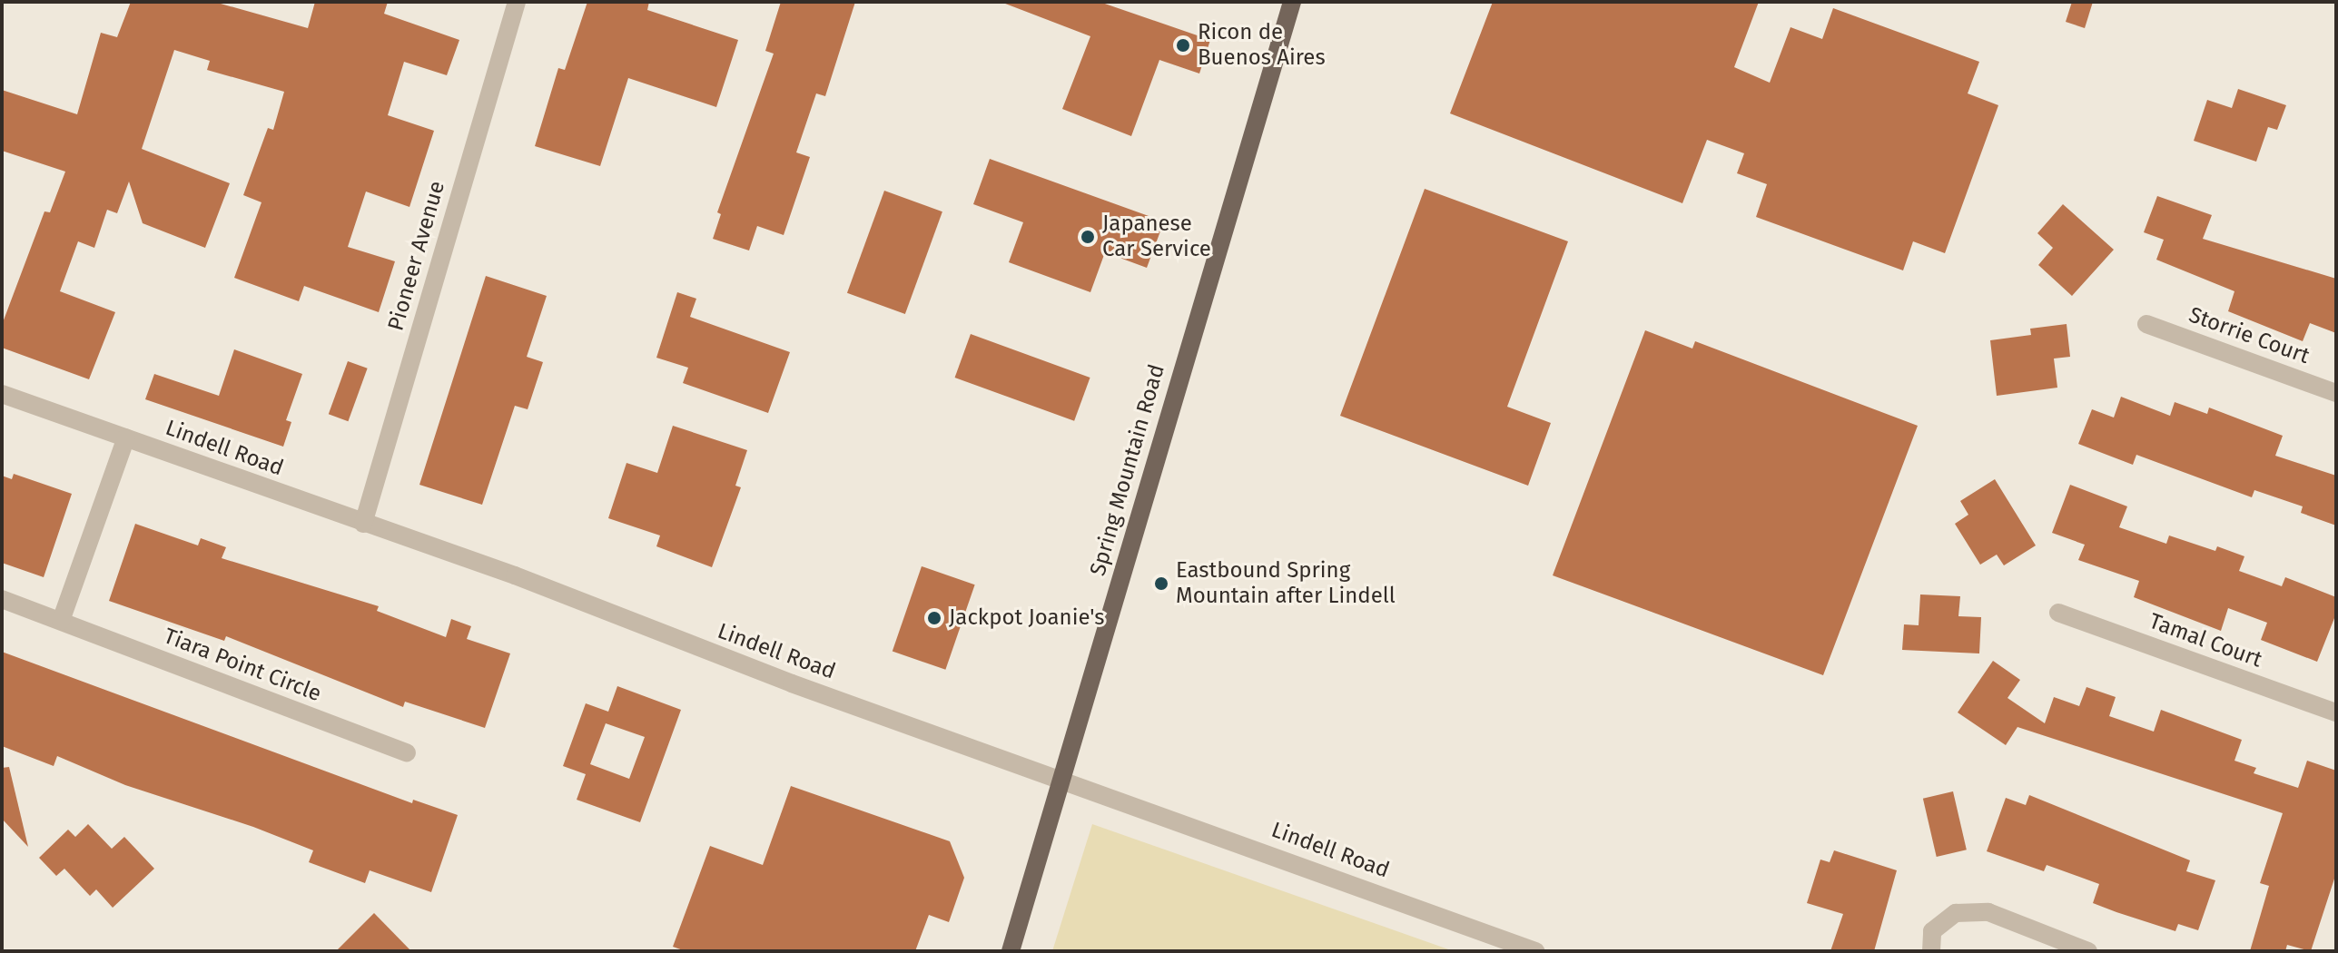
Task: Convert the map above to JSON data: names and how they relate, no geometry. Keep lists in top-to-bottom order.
{
  "streets": {
    "main road": ["Spring Mountain Road"],
    "street": [
      "Pioneer Avenue",
      "Storrie Court",
      "Lindell Road",
      "Tamal Court",
      "Tiara Point Circle"
    ]
  },
  "crossings": [
    ["Pioneer Avenue", "Lindell Road"],
    ["Lindell Road", "Spring Mountain Road"]
  ],
  "places": [
    "Ricon de Buenos Aires",
    "Japanese Car Service",
    "Eastbound Spring Mountain after Lindell",
    "Jackpot Joanie's"
  ]
}
